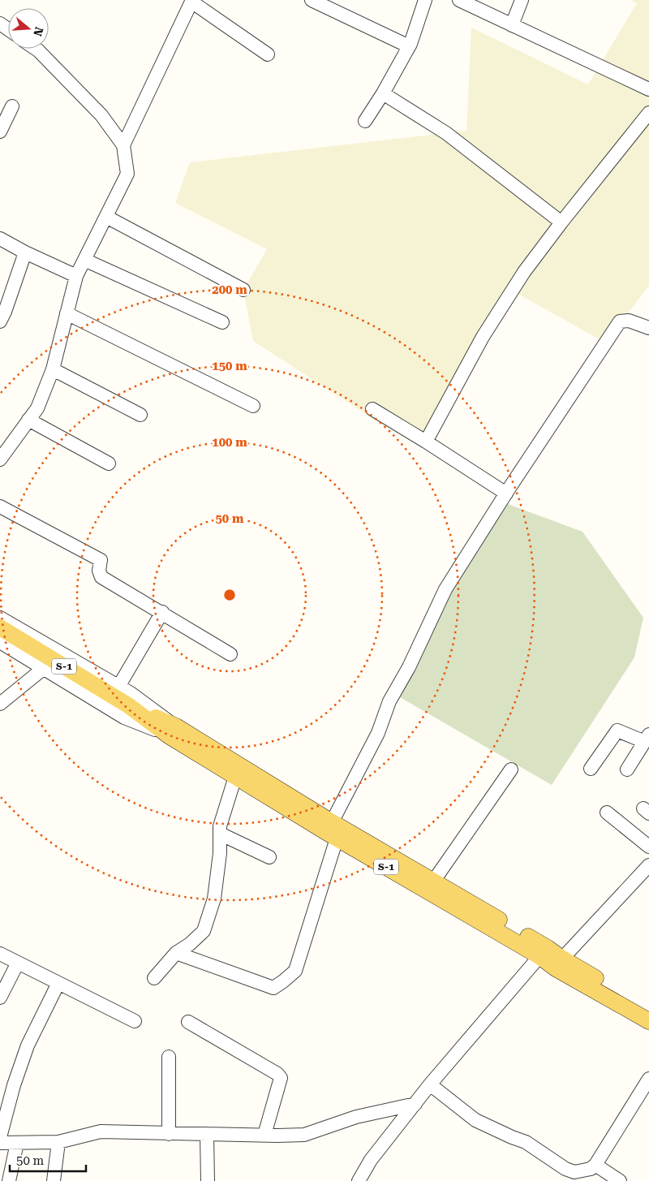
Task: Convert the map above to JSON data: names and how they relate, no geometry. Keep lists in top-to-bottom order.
{
  "streets": {
    "main road": ["S-1"]
  },
  "scale_bar": "50 m",
  "north": "right",
  "rings": [
    "200 m",
    "150 m",
    "100 m",
    "50 m"
  ]
}
